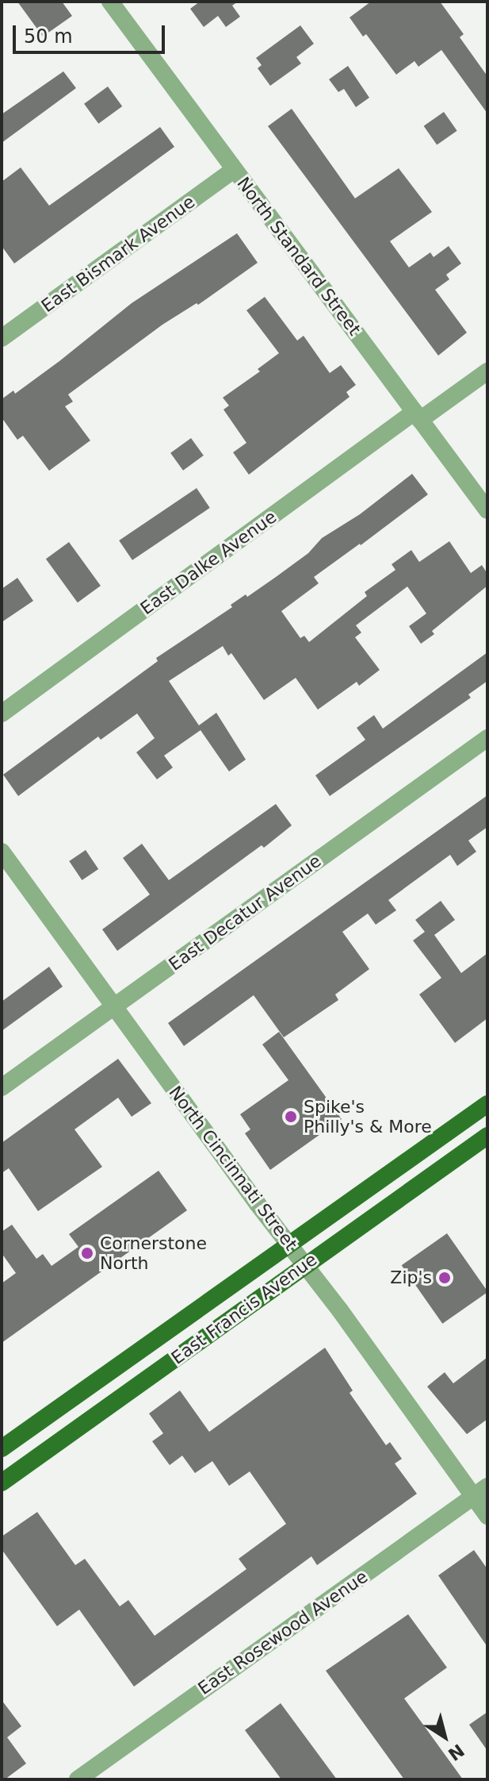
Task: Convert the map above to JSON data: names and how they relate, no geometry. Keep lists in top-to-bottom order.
{
  "streets": {
    "main road": ["East Francis Avenue"],
    "street": [
      "East Bismark Avenue",
      "North Standard Street",
      "East Dalke Avenue",
      "East Decatur Avenue",
      "North Cincinnati Street",
      "East Rosewood Avenue"
    ]
  },
  "crossings": [
    ["East Bismark Avenue", "North Standard Street"],
    ["North Standard Street", "East Dalke Avenue"],
    ["East Decatur Avenue", "North Cincinnati Street"],
    ["North Cincinnati Street", "East Francis Avenue"],
    ["North Cincinnati Street", "East Rosewood Avenue"]
  ],
  "places": ["Spike's Philly's & More", "Cornerstone North", "Zip's"],
  "scale_bar": "50 m",
  "north": "bottom right"
}
